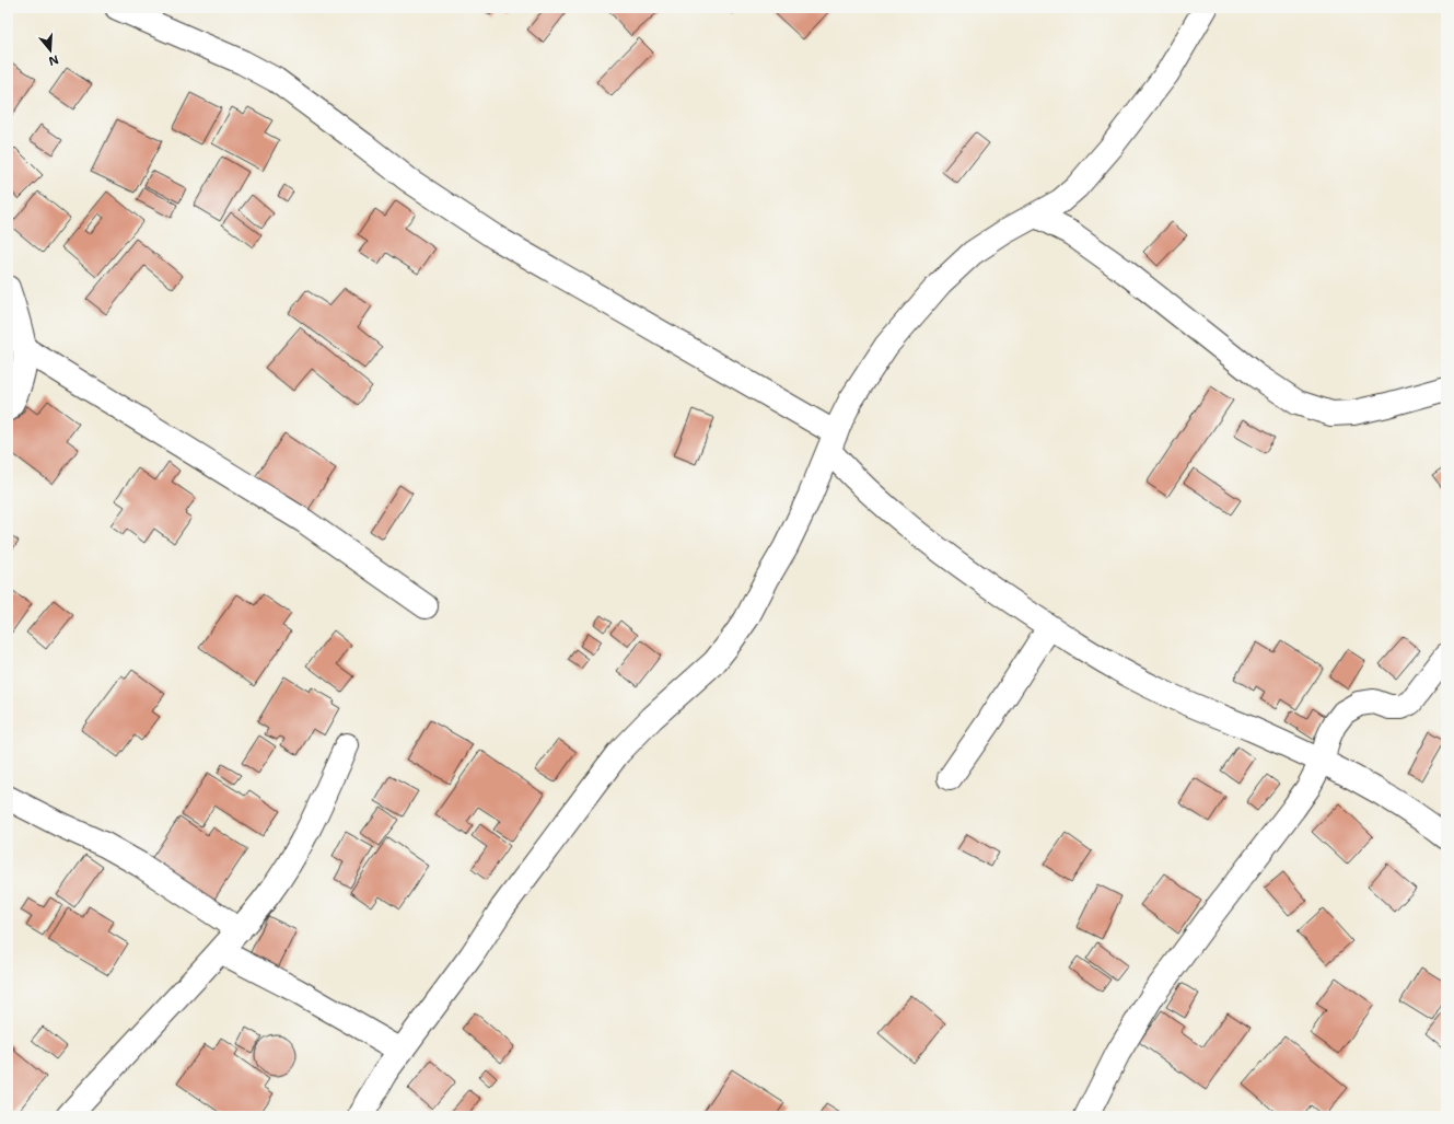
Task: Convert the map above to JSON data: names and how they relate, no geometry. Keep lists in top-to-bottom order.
{
  "north": "bottom"
}
